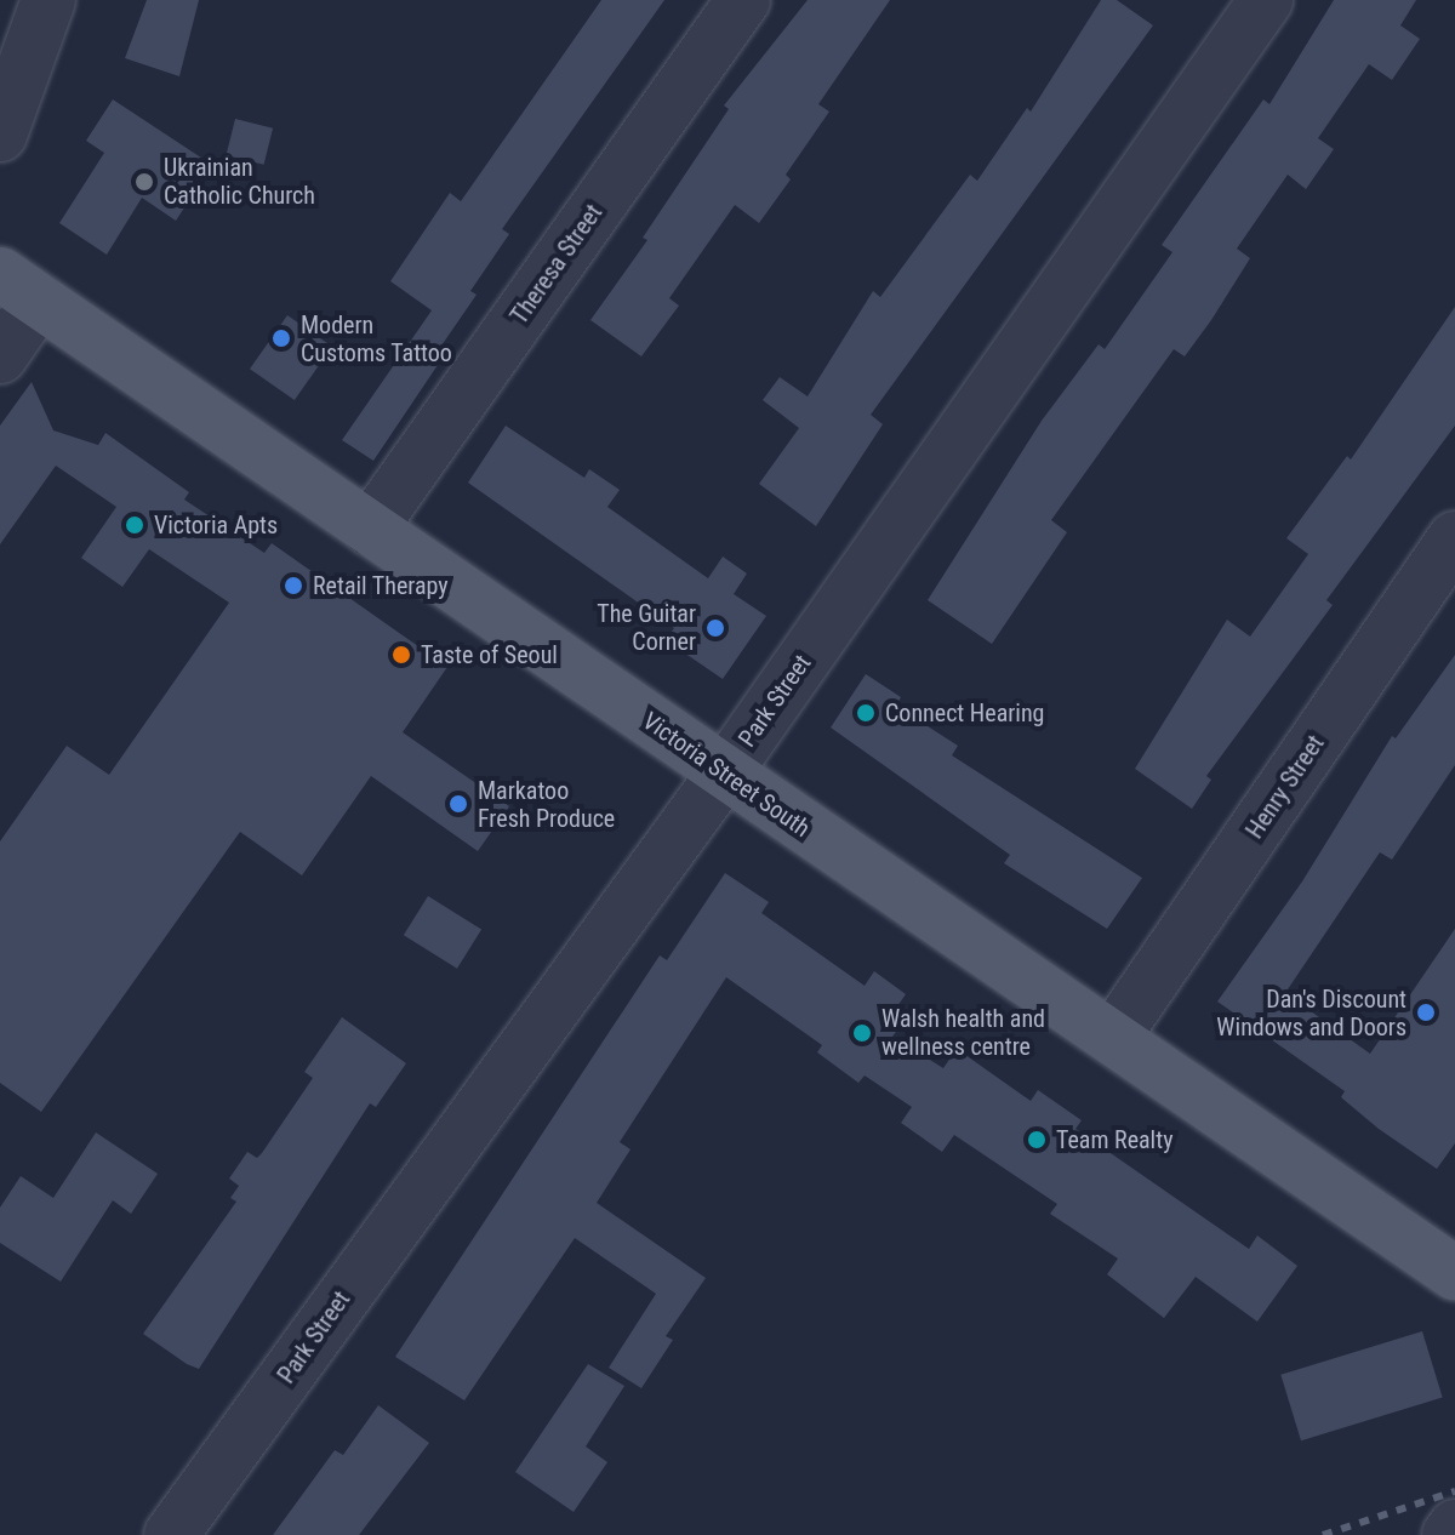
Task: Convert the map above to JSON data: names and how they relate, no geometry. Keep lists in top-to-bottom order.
{
  "streets": {
    "main road": ["Victoria Street South"],
    "street": ["Theresa Street", "Park Street", "Henry Street"]
  },
  "crossings": [
    ["Theresa Street", "Victoria Street South"],
    ["Park Street", "Victoria Street South"],
    ["Victoria Street South", "Henry Street"]
  ],
  "places": [
    "Ukrainian Catholic Church",
    "Modern Customs Tattoo",
    "Victoria Apts",
    "Retail Therapy",
    "The Guitar Corner",
    "Taste of Seoul",
    "Connect Hearing",
    "Markatoo Fresh Produce",
    "Dan's Discount Windows and Doors",
    "Walsh health and wellness centre",
    "Team Realty"
  ]
}
